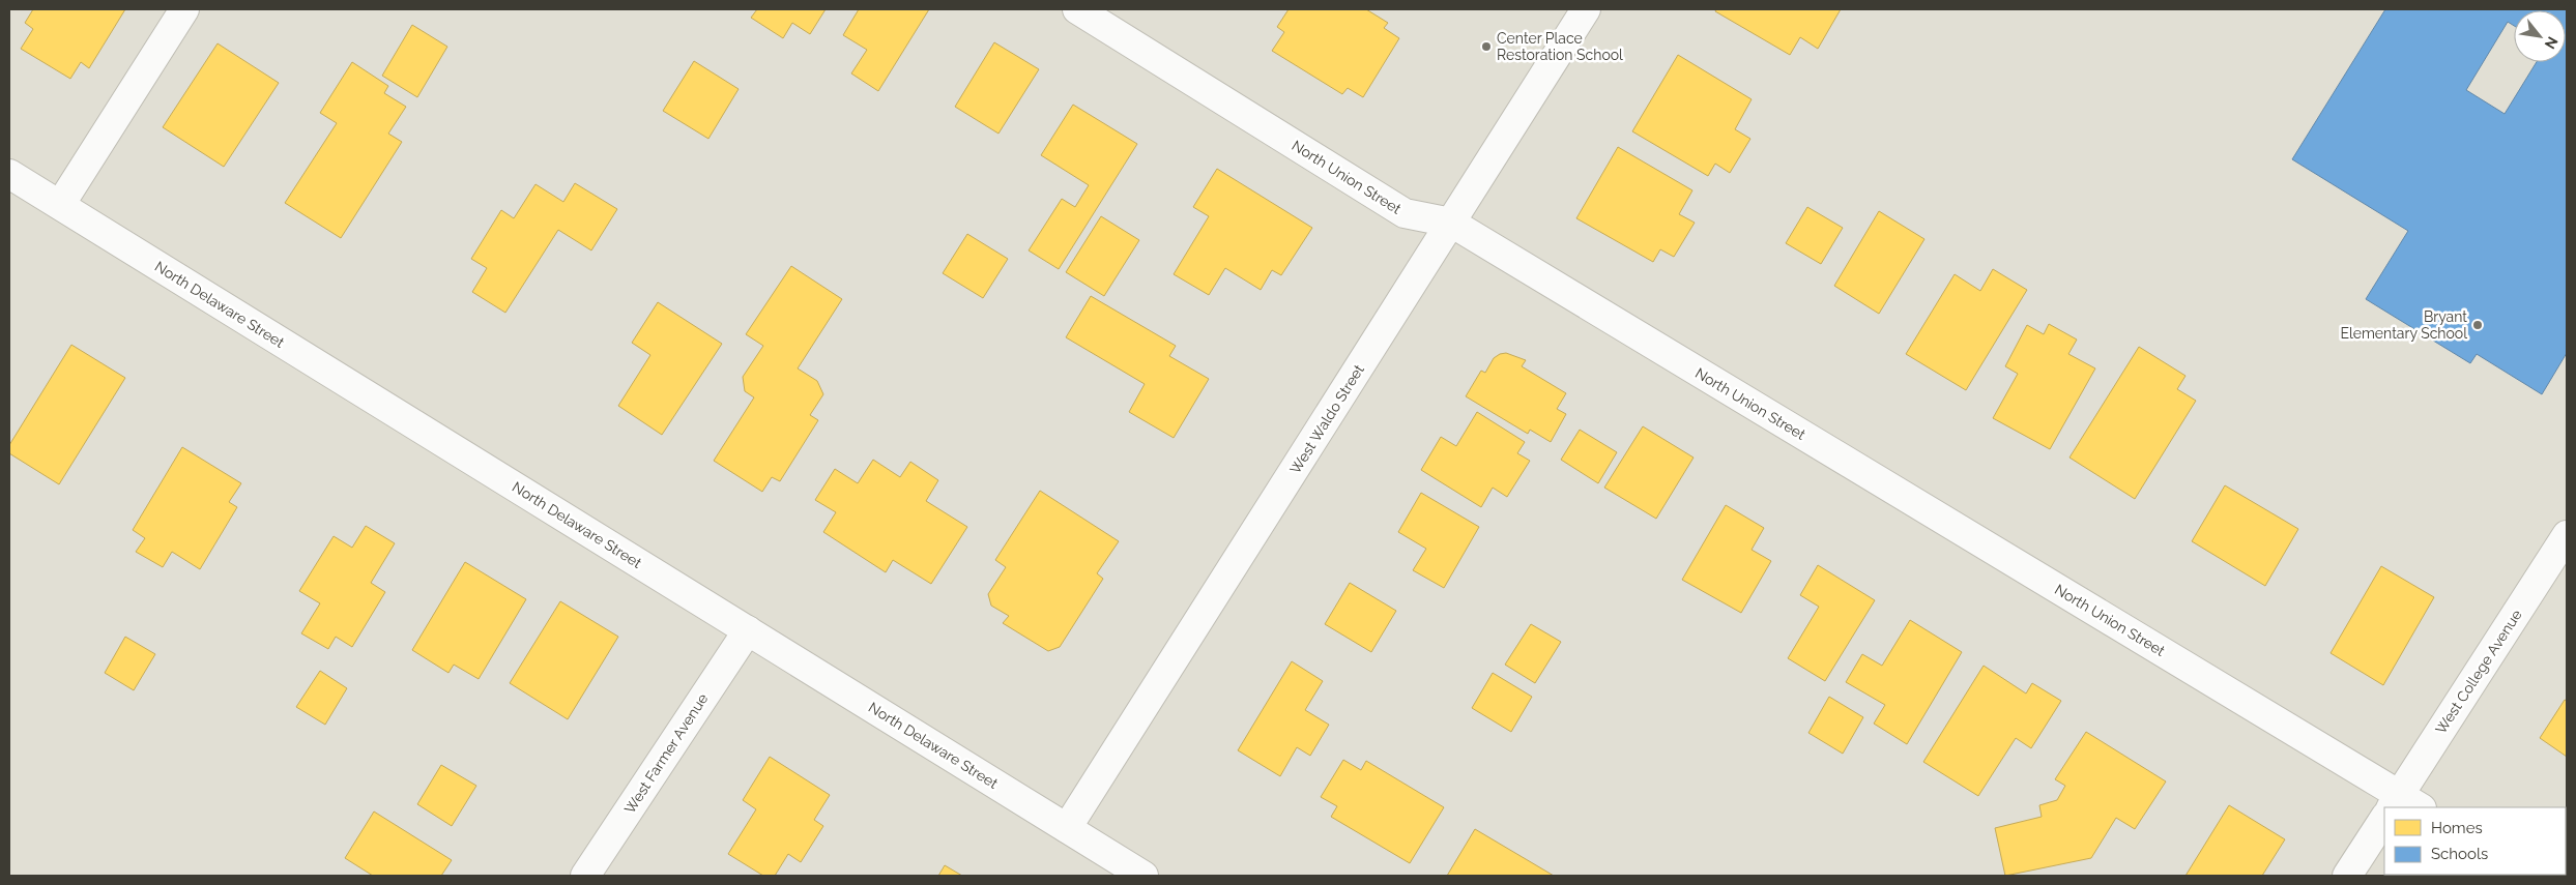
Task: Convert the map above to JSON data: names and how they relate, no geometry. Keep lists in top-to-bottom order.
{
  "streets": {
    "street": [
      "North Union Street",
      "North Delaware Street",
      "West Waldo Street",
      "West College Avenue",
      "West Farmer Avenue"
    ]
  },
  "crossings": [
    ["North Union Street", "West Waldo Street"],
    ["North Union Street", "West College Avenue"],
    ["North Delaware Street", "West Waldo Street"],
    ["North Delaware Street", "West Farmer Avenue"]
  ],
  "places": ["Center Place Restoration School", "Bryant Elementary School"],
  "legend": ["Homes", "Schools"],
  "north": "bottom right"
}
